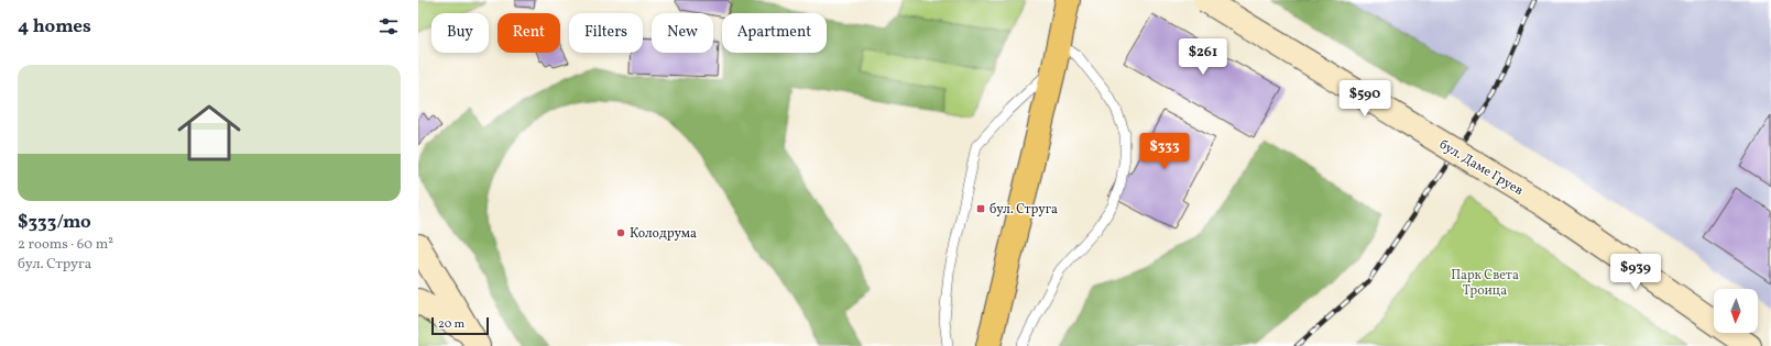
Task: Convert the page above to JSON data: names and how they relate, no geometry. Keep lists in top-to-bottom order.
{
  "streets": {
    "main road": ["бул. Даме Груев"]
  },
  "parks": ["Парк Света Троица"],
  "places": {
    "transit": ["бул. Струга"],
    "other": ["Колодрума"]
  },
  "scale_bar": "20 m",
  "north": "bottom",
  "page": {
    "heading": "4 homes",
    "chip": [
      "Buy",
      "Rent",
      "Filters",
      "New",
      "Apartment"
    ],
    "price": [
      "$261",
      "$590",
      "$333",
      "$939"
    ],
    "list": [
      {
        "name": "$333/mo",
        "note": "2 rooms · 60 m² · бул. Струга"
      }
    ],
    "scale": "20 m"
  }
}
